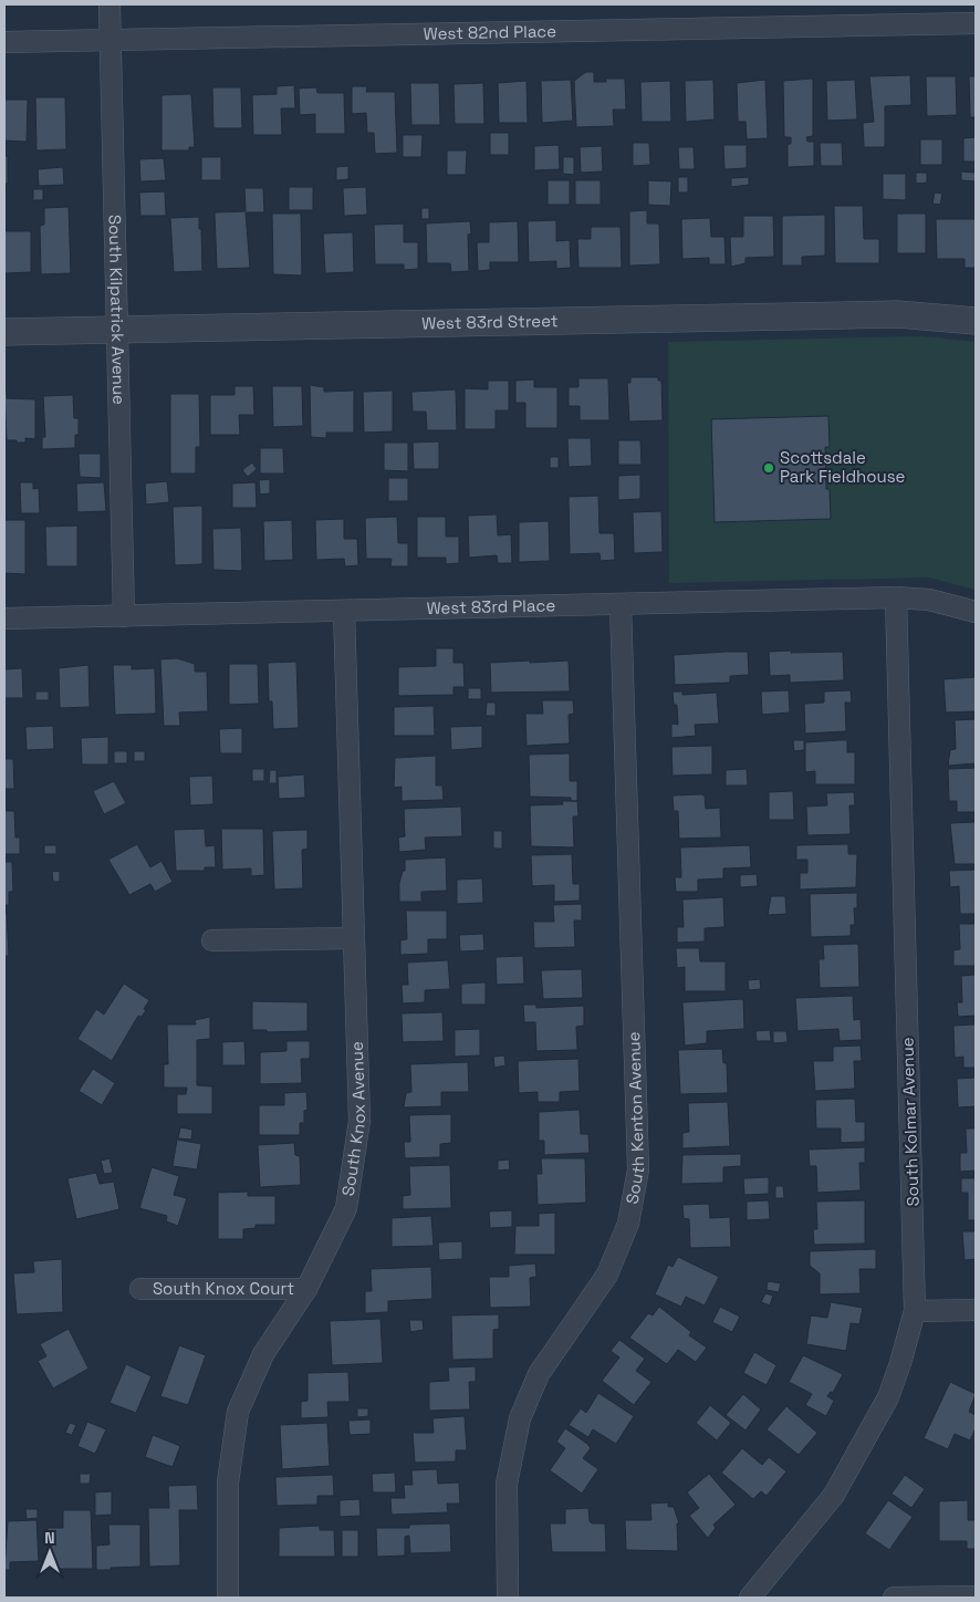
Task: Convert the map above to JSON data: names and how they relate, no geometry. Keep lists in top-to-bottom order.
{
  "streets": {
    "street": [
      "West 82nd Place",
      "South Kilpatrick Avenue",
      "West 83rd Street",
      "West 83rd Place",
      "South Kenton Avenue",
      "South Knox Avenue",
      "South Kolmar Avenue",
      "South Knox Court"
    ]
  },
  "crossings": [
    ["West 82nd Place", "South Kilpatrick Avenue"],
    ["South Kilpatrick Avenue", "West 83rd Street"],
    ["South Kilpatrick Avenue", "West 83rd Place"],
    ["West 83rd Place", "South Kenton Avenue"],
    ["West 83rd Place", "South Knox Avenue"],
    ["West 83rd Place", "South Kolmar Avenue"],
    ["South Knox Avenue", "South Knox Court"]
  ],
  "places": ["Scottsdale Park Fieldhouse"],
  "north": "top"
}
